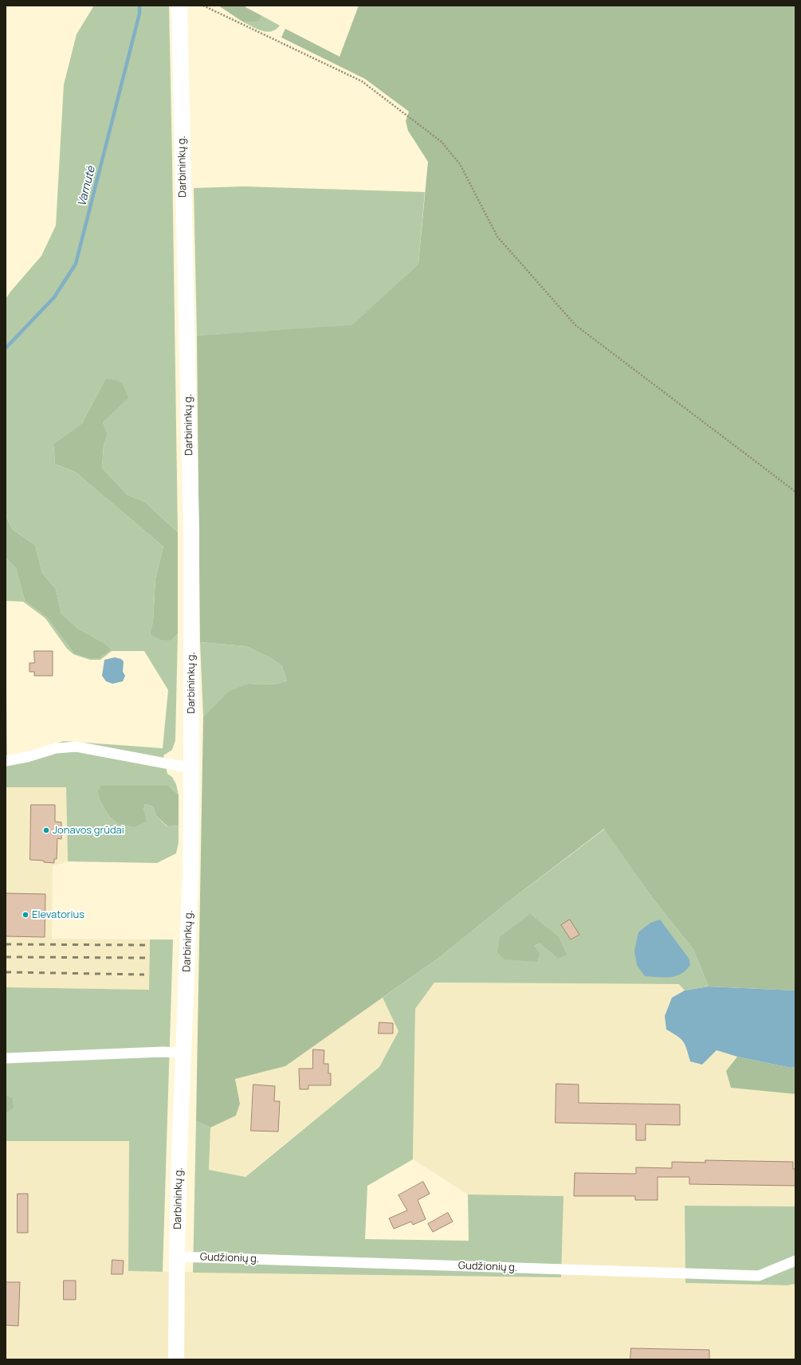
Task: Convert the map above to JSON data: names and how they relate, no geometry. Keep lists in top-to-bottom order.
{
  "streets": {
    "main road": ["Darbininkų g."],
    "street": ["Gudžionių g."]
  },
  "crossings": [
    ["Darbininkų g.", "Gudžionių g."]
  ],
  "water": ["Varnutė"],
  "places": ["Jonavos grūdai", "Elevatorius"]
}
